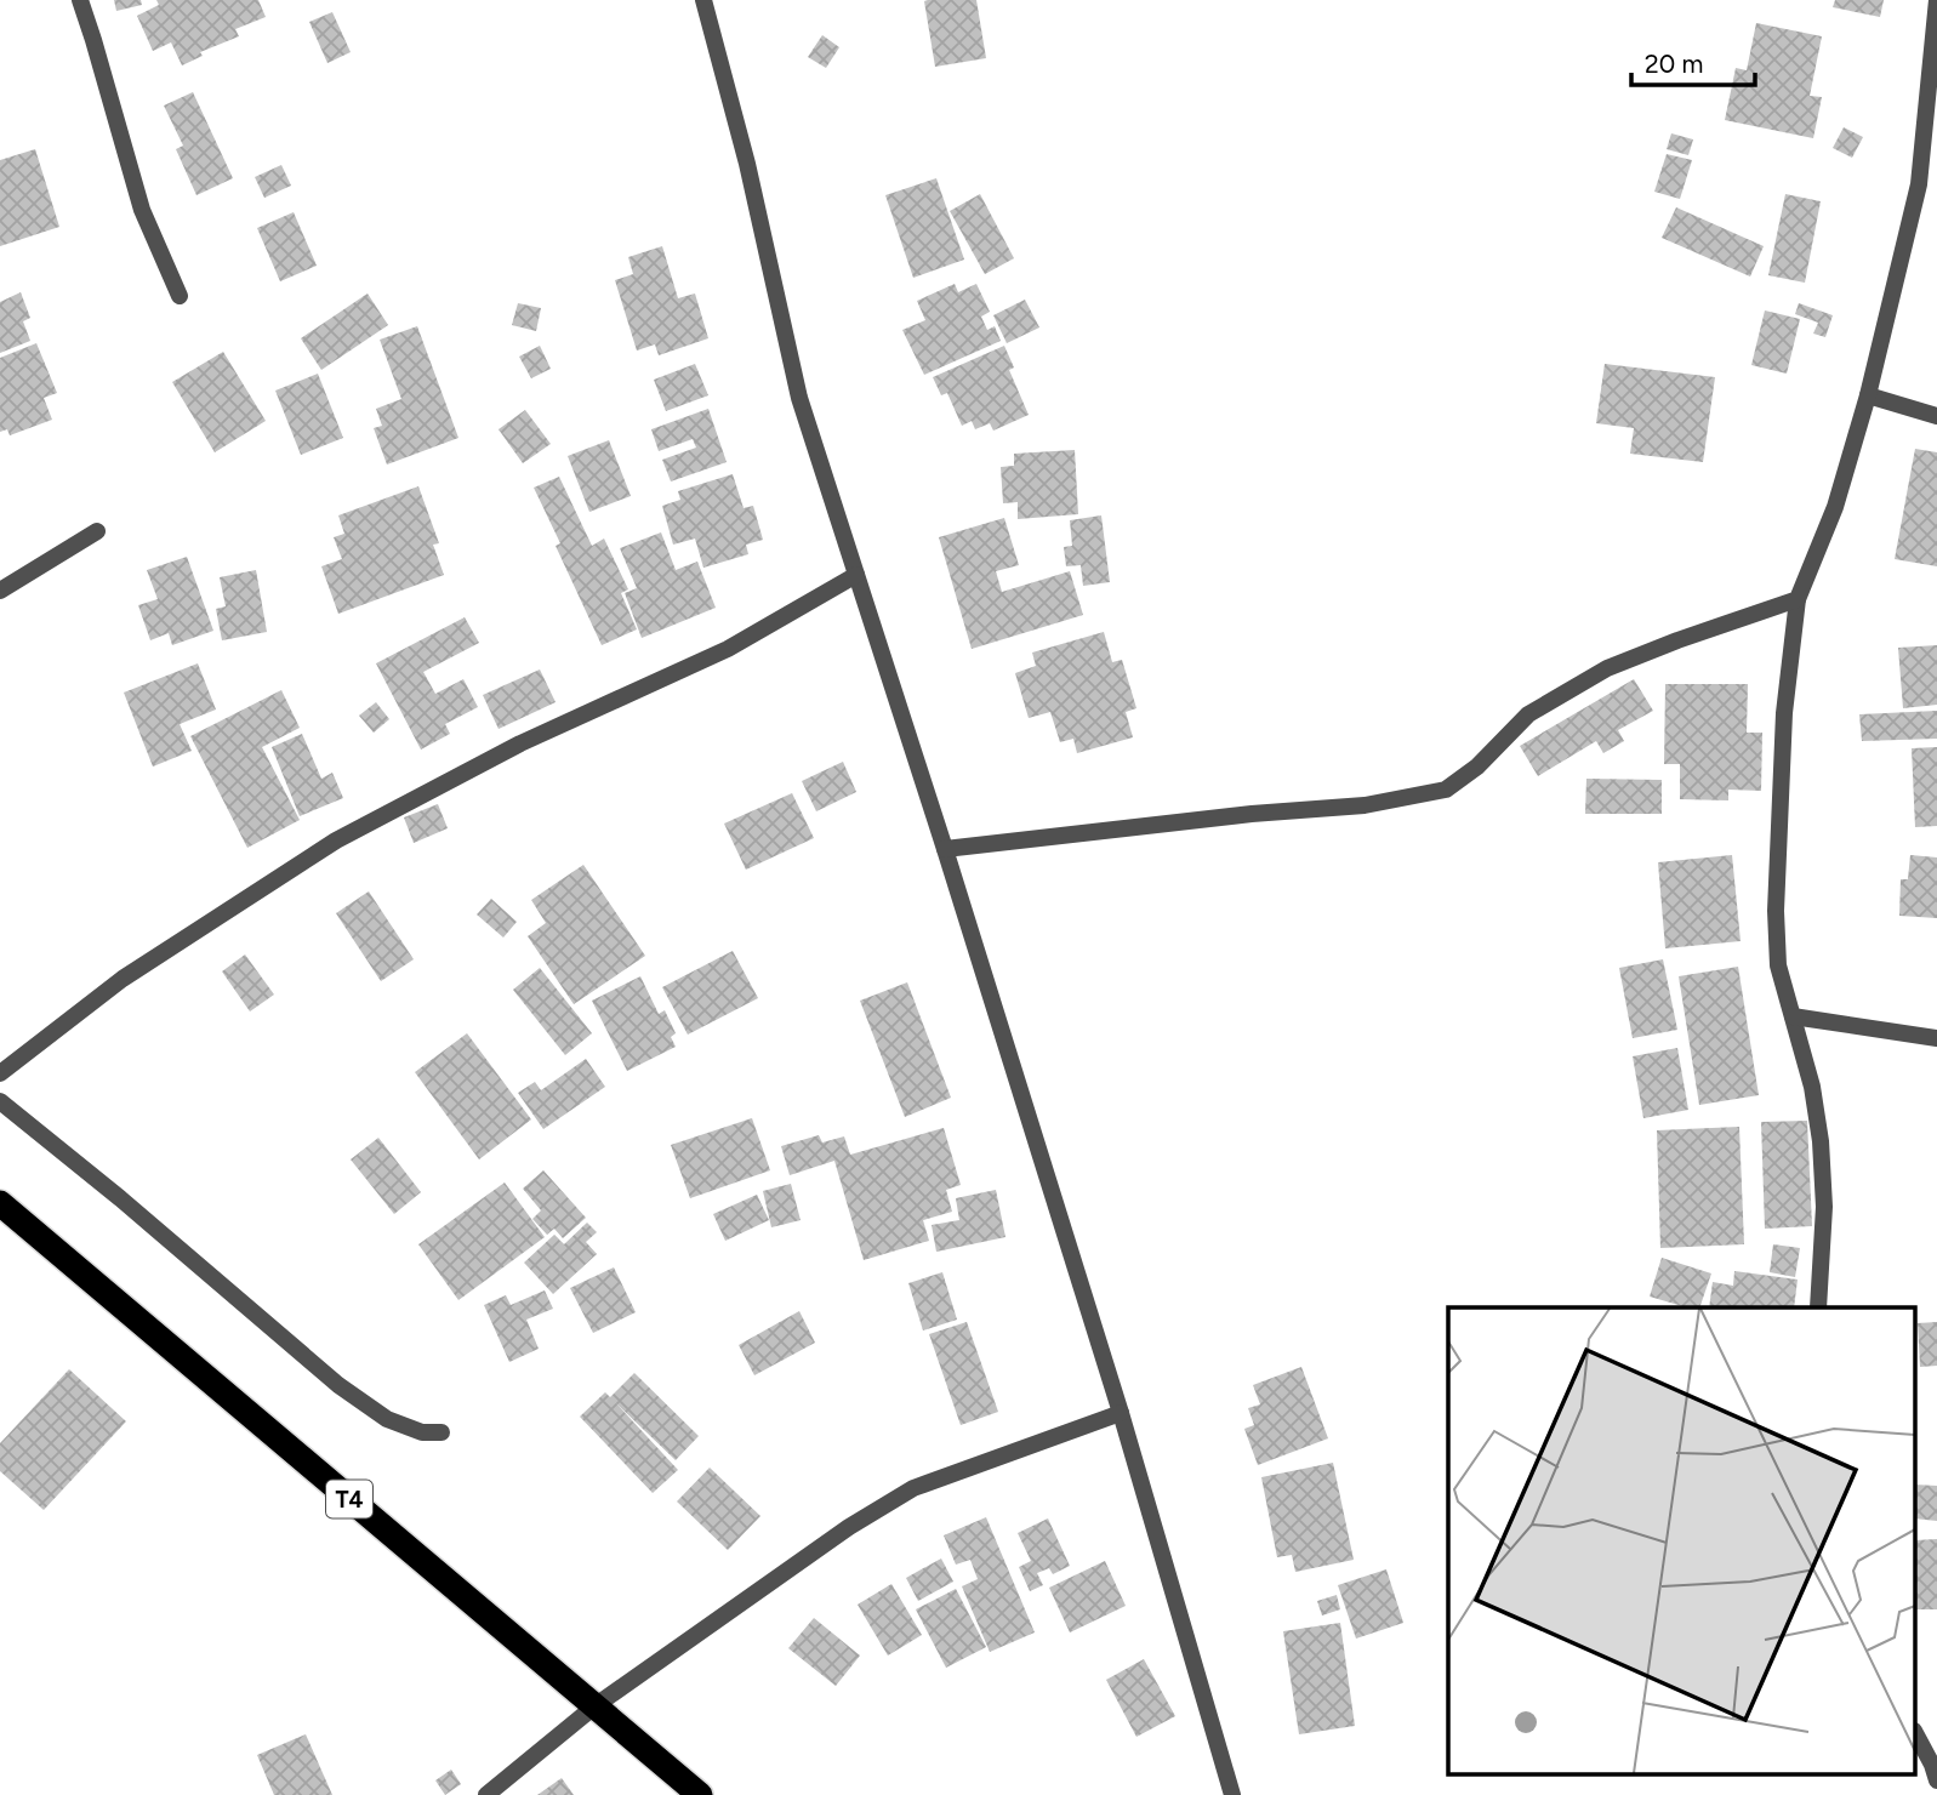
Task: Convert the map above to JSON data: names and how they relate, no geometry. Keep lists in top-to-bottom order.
{
  "streets": {
    "highway": ["T4"]
  },
  "scale_bar": "20 m"
}
